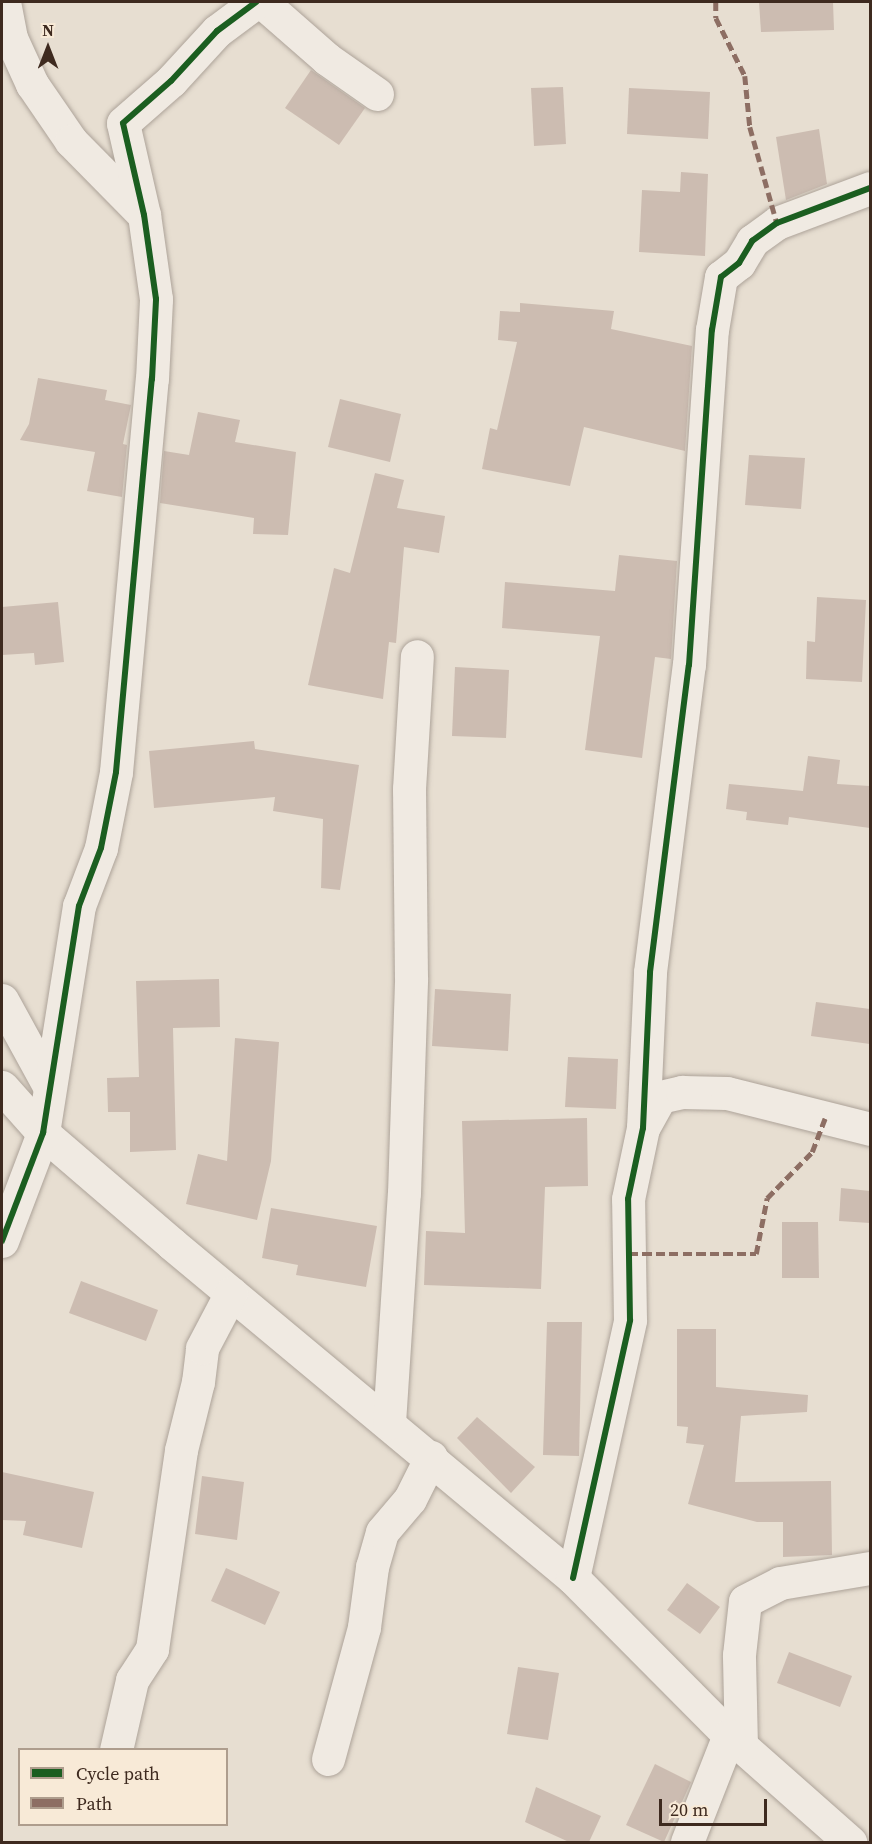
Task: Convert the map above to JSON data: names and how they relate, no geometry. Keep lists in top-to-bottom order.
{
  "legend": ["Cycle path", "Path"],
  "scale_bar": "20 m",
  "north": "top"
}
